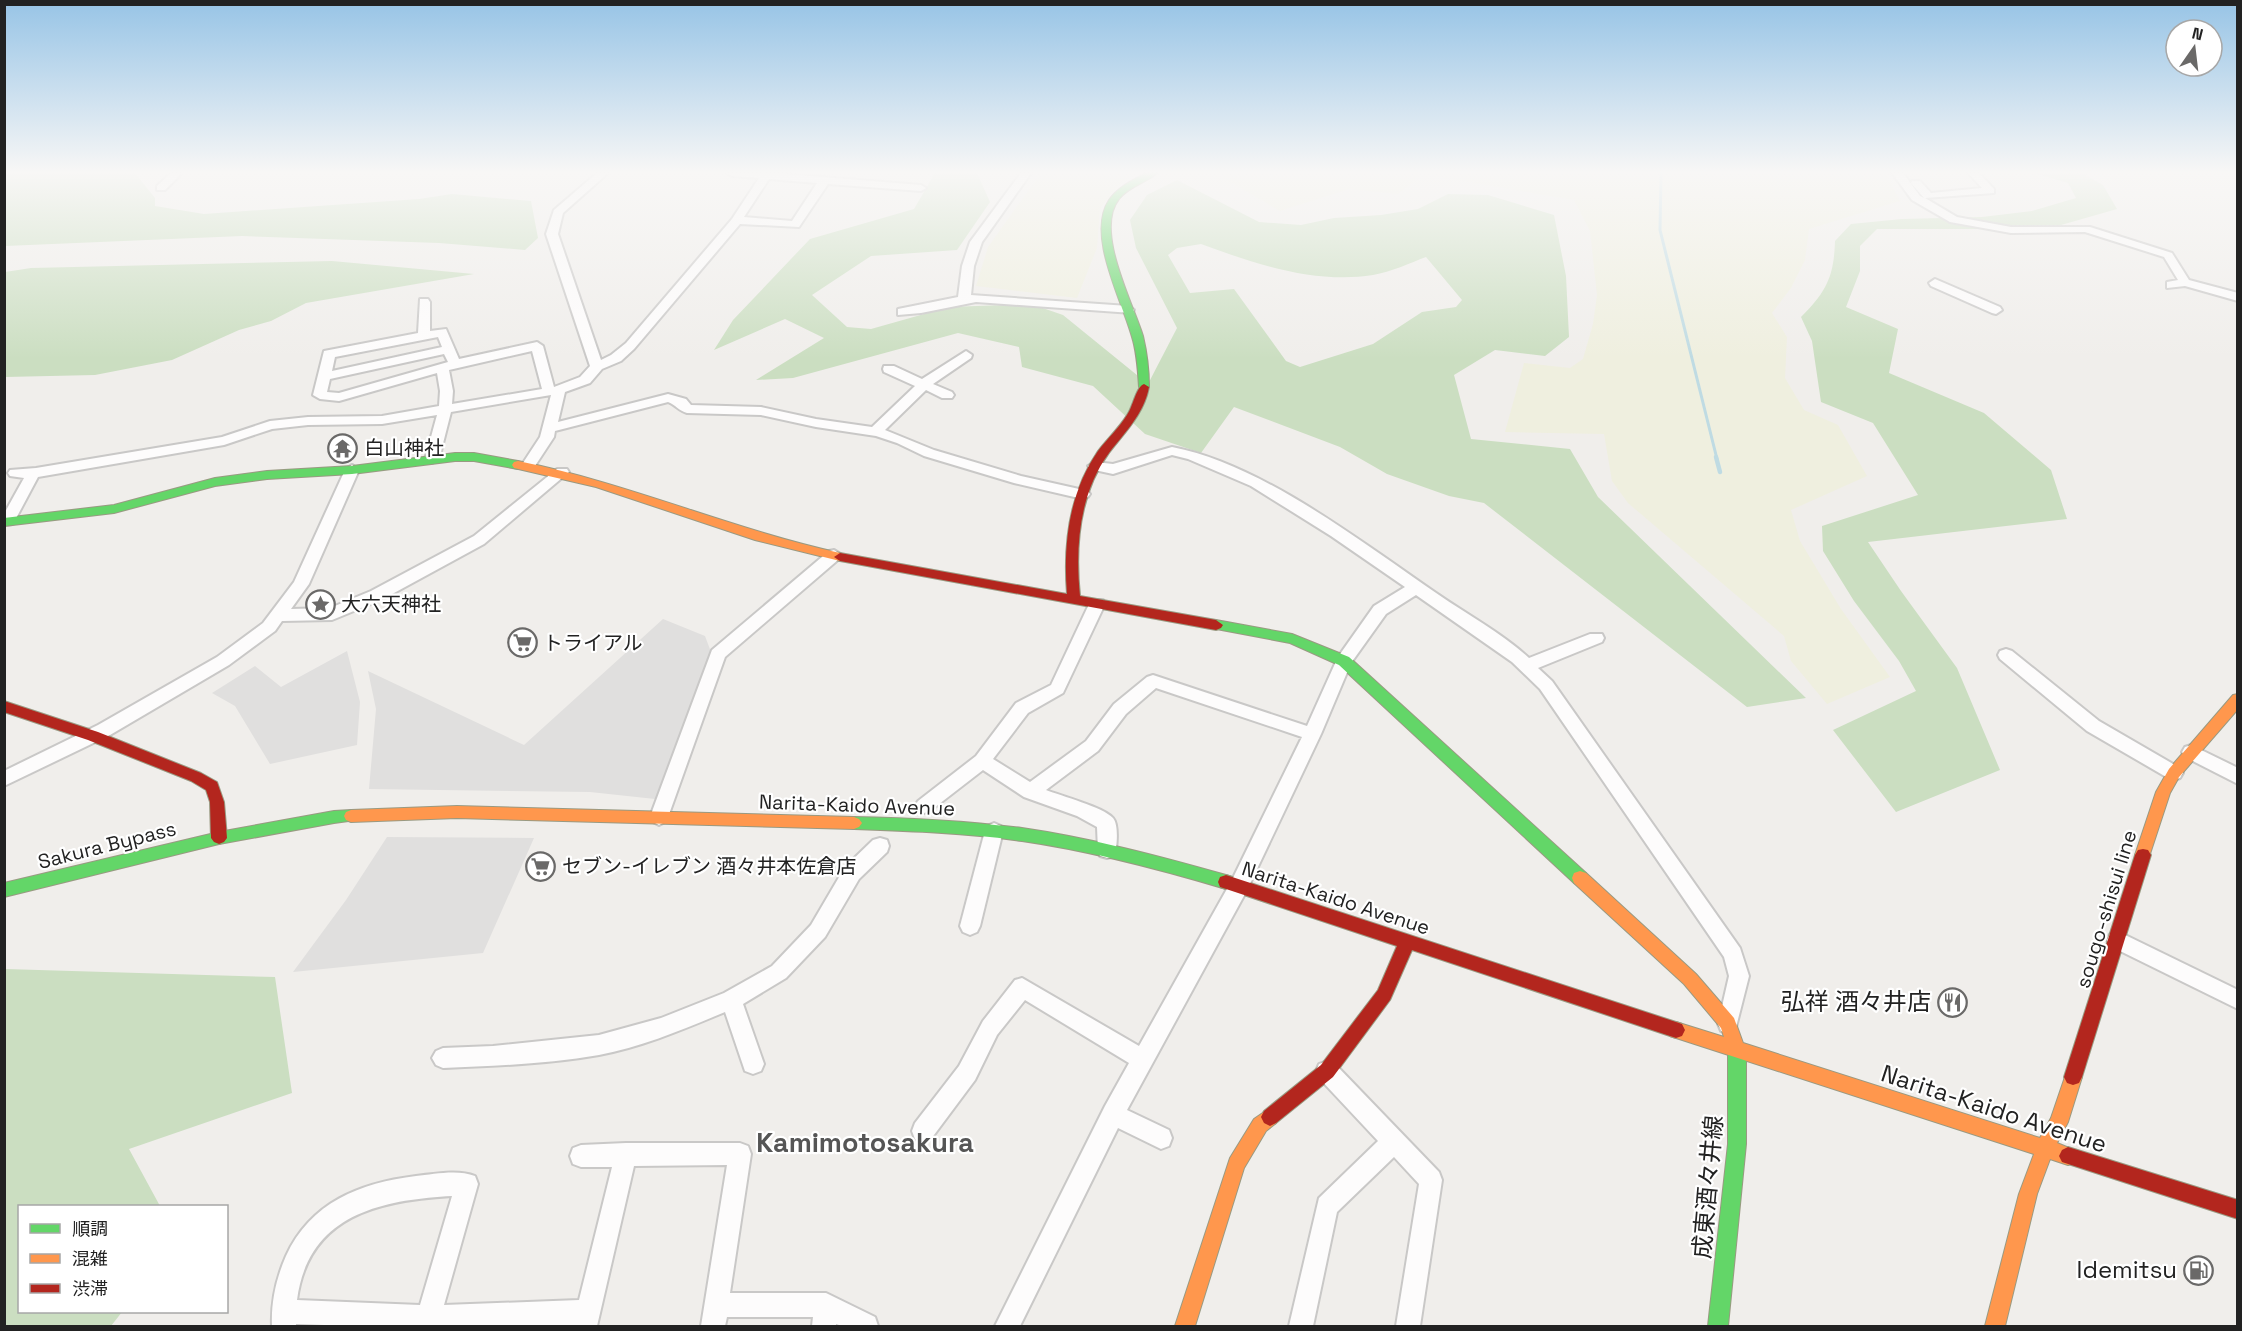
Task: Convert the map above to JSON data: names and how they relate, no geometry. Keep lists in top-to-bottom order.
{
  "streets": {
    "main road": [
      "Narita-Kaido Avenue",
      "Sakura Bypass",
      "sougo-shisui line",
      "成東酒々井線"
    ]
  },
  "crossings": [
    ["Narita-Kaido Avenue", "Sakura Bypass"],
    ["Narita-Kaido Avenue", "sougo-shisui line"],
    ["Narita-Kaido Avenue", "成東酒々井線"]
  ],
  "districts": ["Kamimotosakura"],
  "places": {
    "temple": ["白山神社"],
    "place": ["大六天神社"],
    "supermarket": ["トライアル", "セブン-イレブン 酒々井本佐倉店"],
    "restaurant": ["弘祥 酒々井店"],
    "fuel station": ["Idemitsu"]
  },
  "legend": ["順調", "混雑", "渋滞"],
  "north": "top"
}
